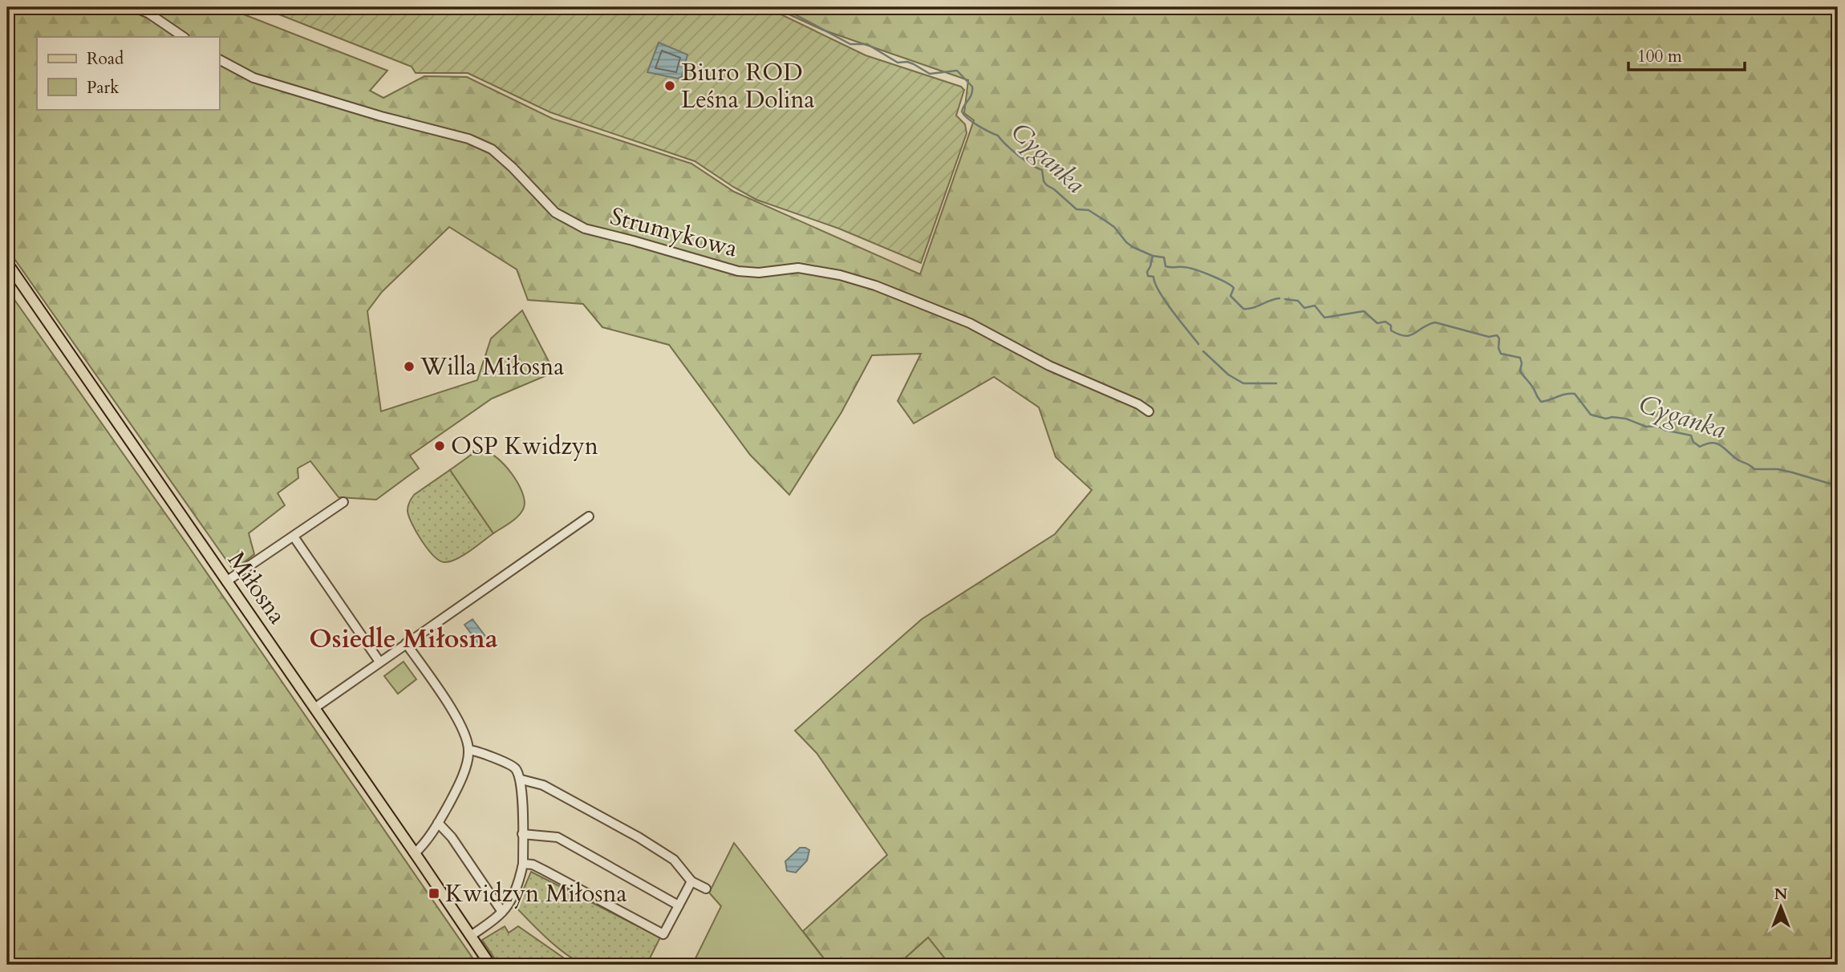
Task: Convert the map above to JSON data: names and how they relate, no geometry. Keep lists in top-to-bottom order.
{
  "streets": {
    "main road": ["Miłosna"],
    "street": ["Strumykowa"]
  },
  "districts": ["Osiedle Miłosna"],
  "water": ["Cyganka"],
  "places": {
    "other": ["Biuro ROD Leśna Dolina", "Willa Miłosna", "OSP Kwidzyn"],
    "transit": ["Kwidzyn Miłosna"]
  },
  "legend": ["Road", "Park"],
  "scale_bar": "100 m",
  "north": "top"
}
